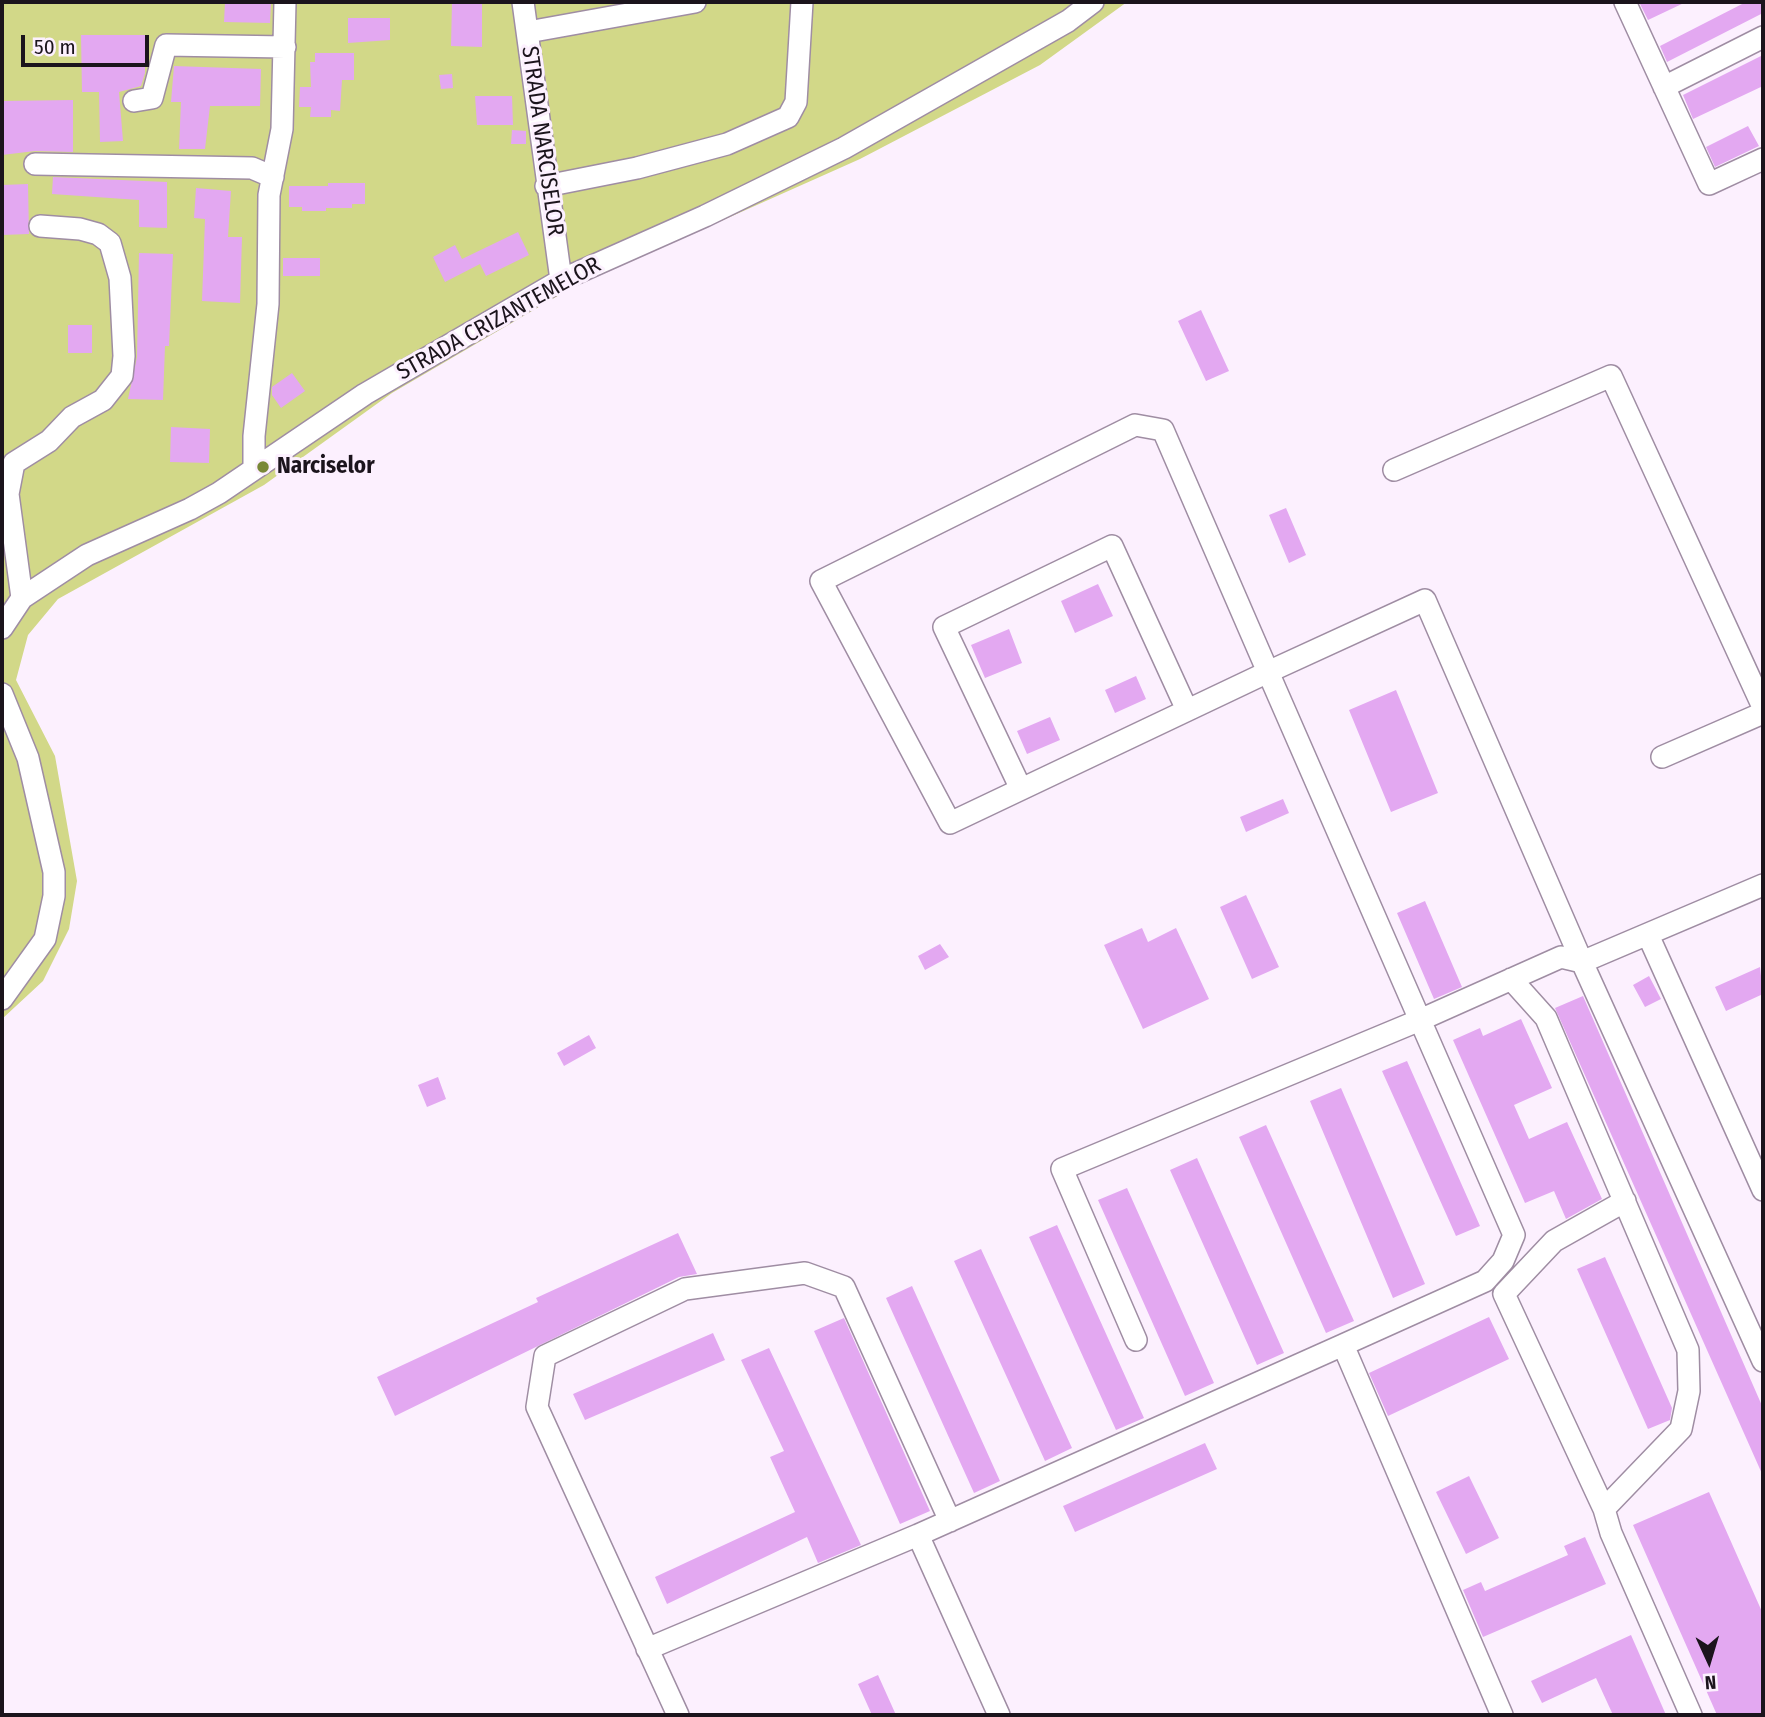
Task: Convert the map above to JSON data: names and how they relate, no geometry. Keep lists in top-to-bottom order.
{
  "streets": {
    "street": ["STRADA NARCISELOR", "STRADA CRIZANTEMELOR"]
  },
  "crossings": [
    ["STRADA NARCISELOR", "STRADA CRIZANTEMELOR"]
  ],
  "places": ["Narciselor"],
  "scale_bar": "50 m",
  "north": "bottom"
}
